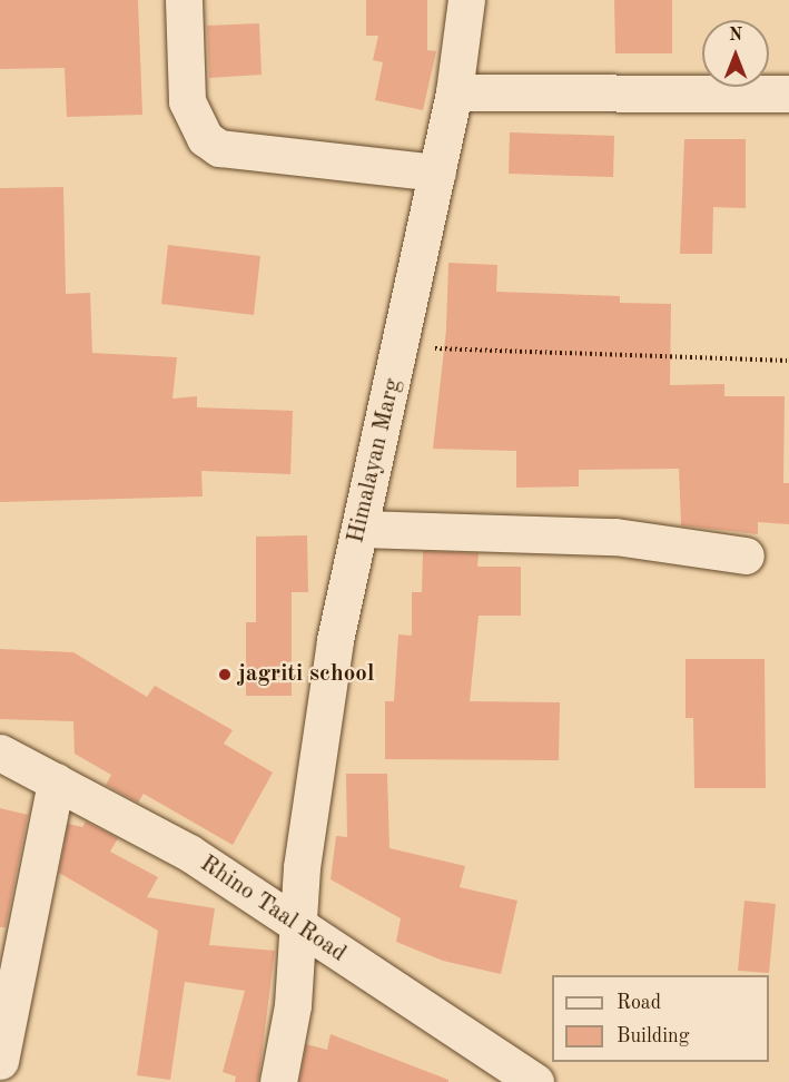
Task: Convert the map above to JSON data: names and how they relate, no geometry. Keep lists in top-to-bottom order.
{
  "streets": {
    "street": ["Himalayan Marg", "Rhino Taal Road"]
  },
  "crossings": [
    ["Himalayan Marg", "Rhino Taal Road"]
  ],
  "places": ["jagriti school"],
  "legend": ["Road", "Building"],
  "north": "top"
}
